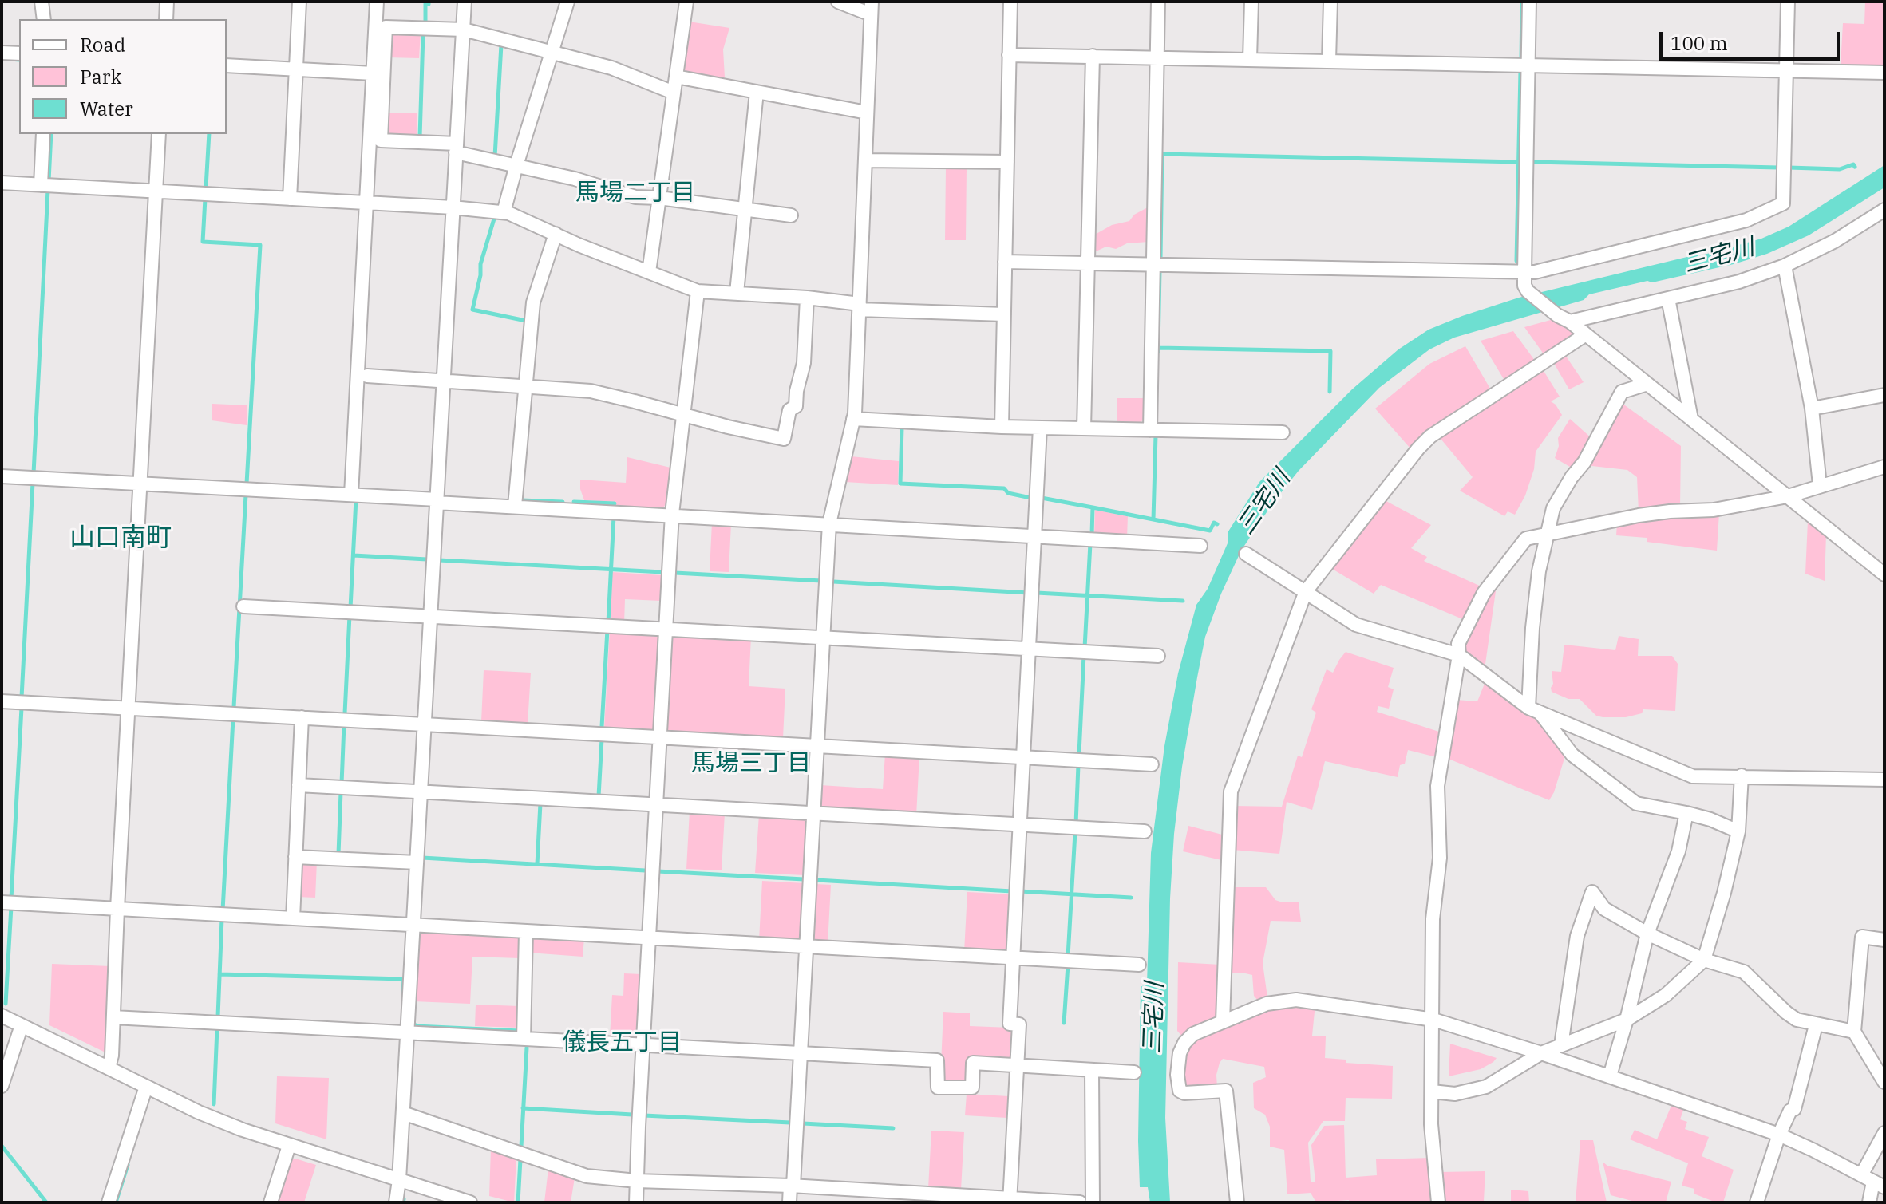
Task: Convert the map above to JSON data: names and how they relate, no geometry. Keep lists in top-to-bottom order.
{
  "districts": [
    "馬場二丁目",
    "山口南町",
    "馬場三丁目",
    "儀長五丁目"
  ],
  "water": ["三宅川"],
  "legend": ["Road", "Park", "Water"],
  "scale_bar": "100 m"
}
